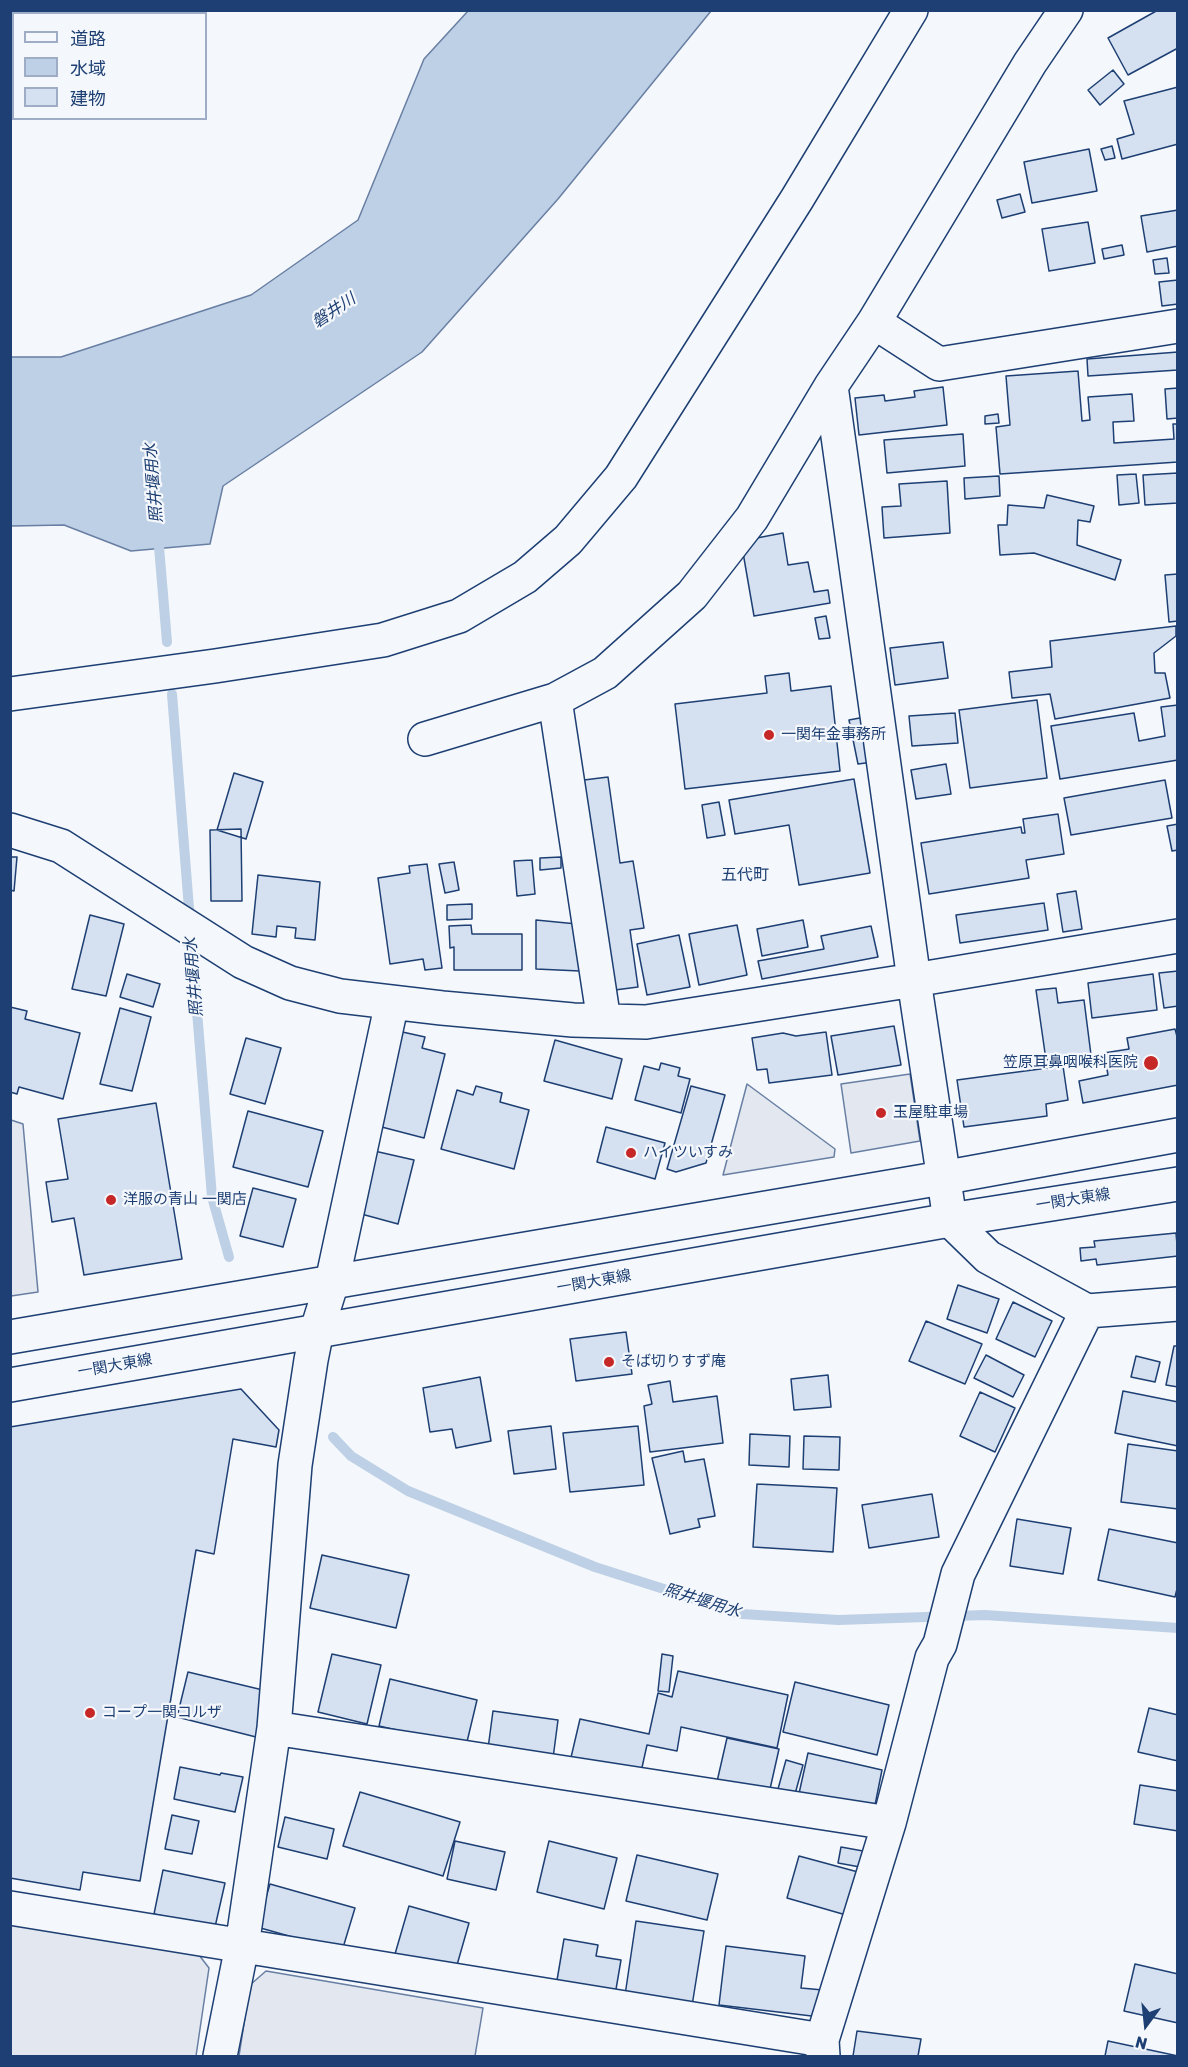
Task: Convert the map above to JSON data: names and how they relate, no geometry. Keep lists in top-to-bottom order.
{
  "streets": {
    "street": ["一関大東線"]
  },
  "districts": ["五代町"],
  "water": ["磐井川", "照井堰用水"],
  "places": [
    "一関年金事務所",
    "笠原耳鼻咽喉科医院",
    "玉屋駐車場",
    "ハイツいすみ",
    "洋服の青山 一関店",
    "そば切りすず庵",
    "コープ一関コルザ"
  ],
  "legend": ["道路", "水域", "建物"],
  "north": "bottom"
}
